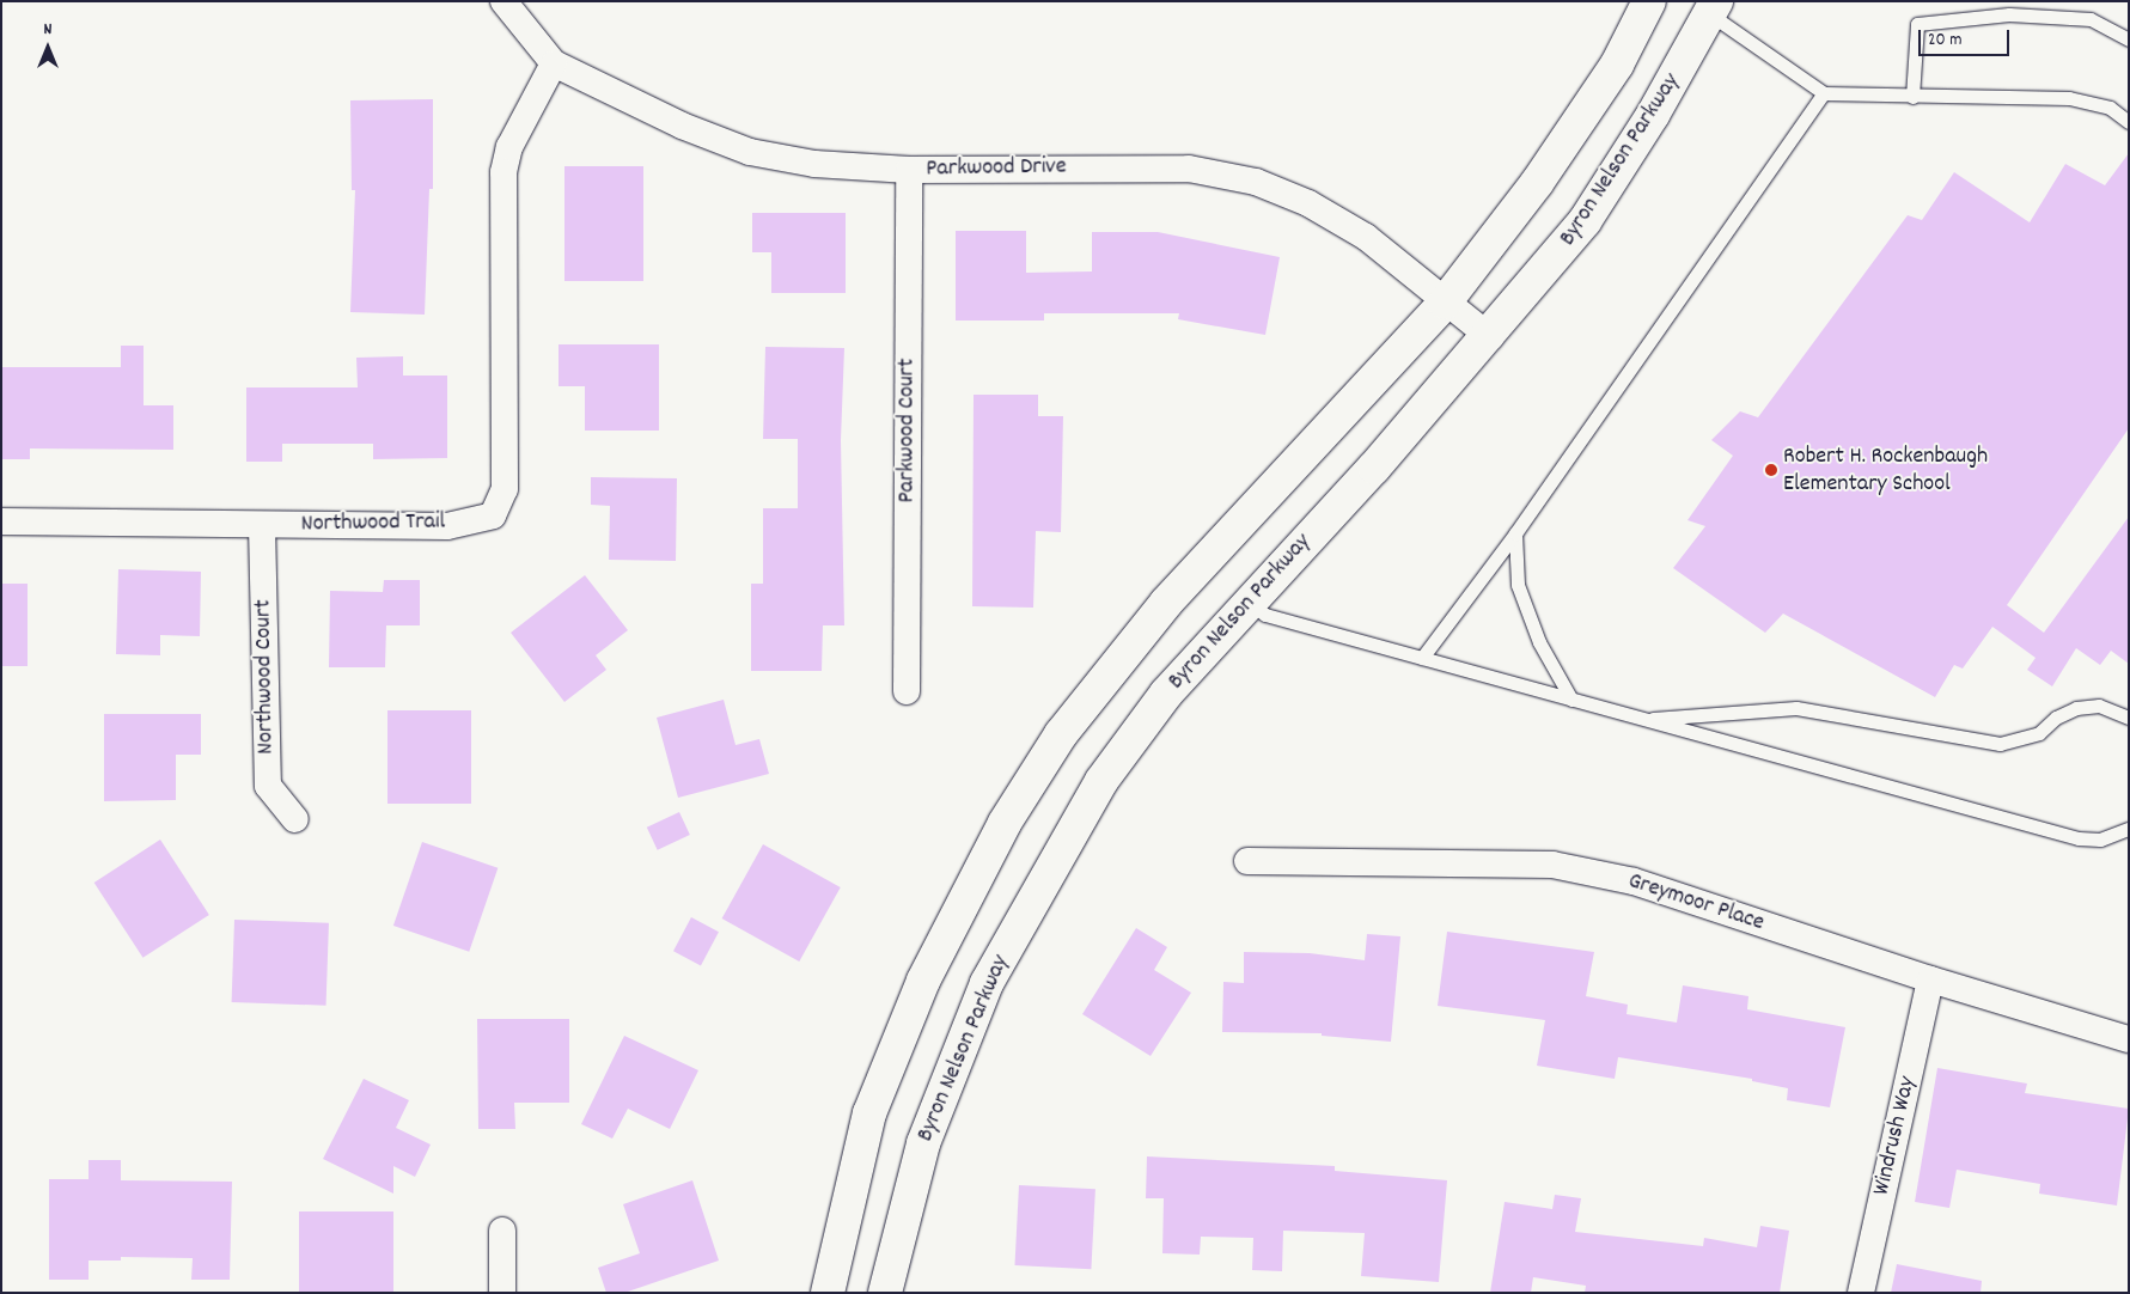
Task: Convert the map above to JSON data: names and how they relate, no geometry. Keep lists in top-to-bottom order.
{
  "streets": {
    "street": [
      "Byron Nelson Parkway",
      "Parkwood Drive",
      "Parkwood Court",
      "Northwood Trail",
      "Northwood Court",
      "Greymoor Place",
      "Windrush Way"
    ]
  },
  "crossings": [
    ["Byron Nelson Parkway", "Parkwood Drive"],
    ["Parkwood Drive", "Parkwood Court"],
    ["Parkwood Drive", "Northwood Trail"],
    ["Northwood Trail", "Northwood Court"],
    ["Greymoor Place", "Windrush Way"]
  ],
  "places": ["Robert H. Rockenbaugh Elementary School"],
  "scale_bar": "20 m",
  "north": "top"
}
